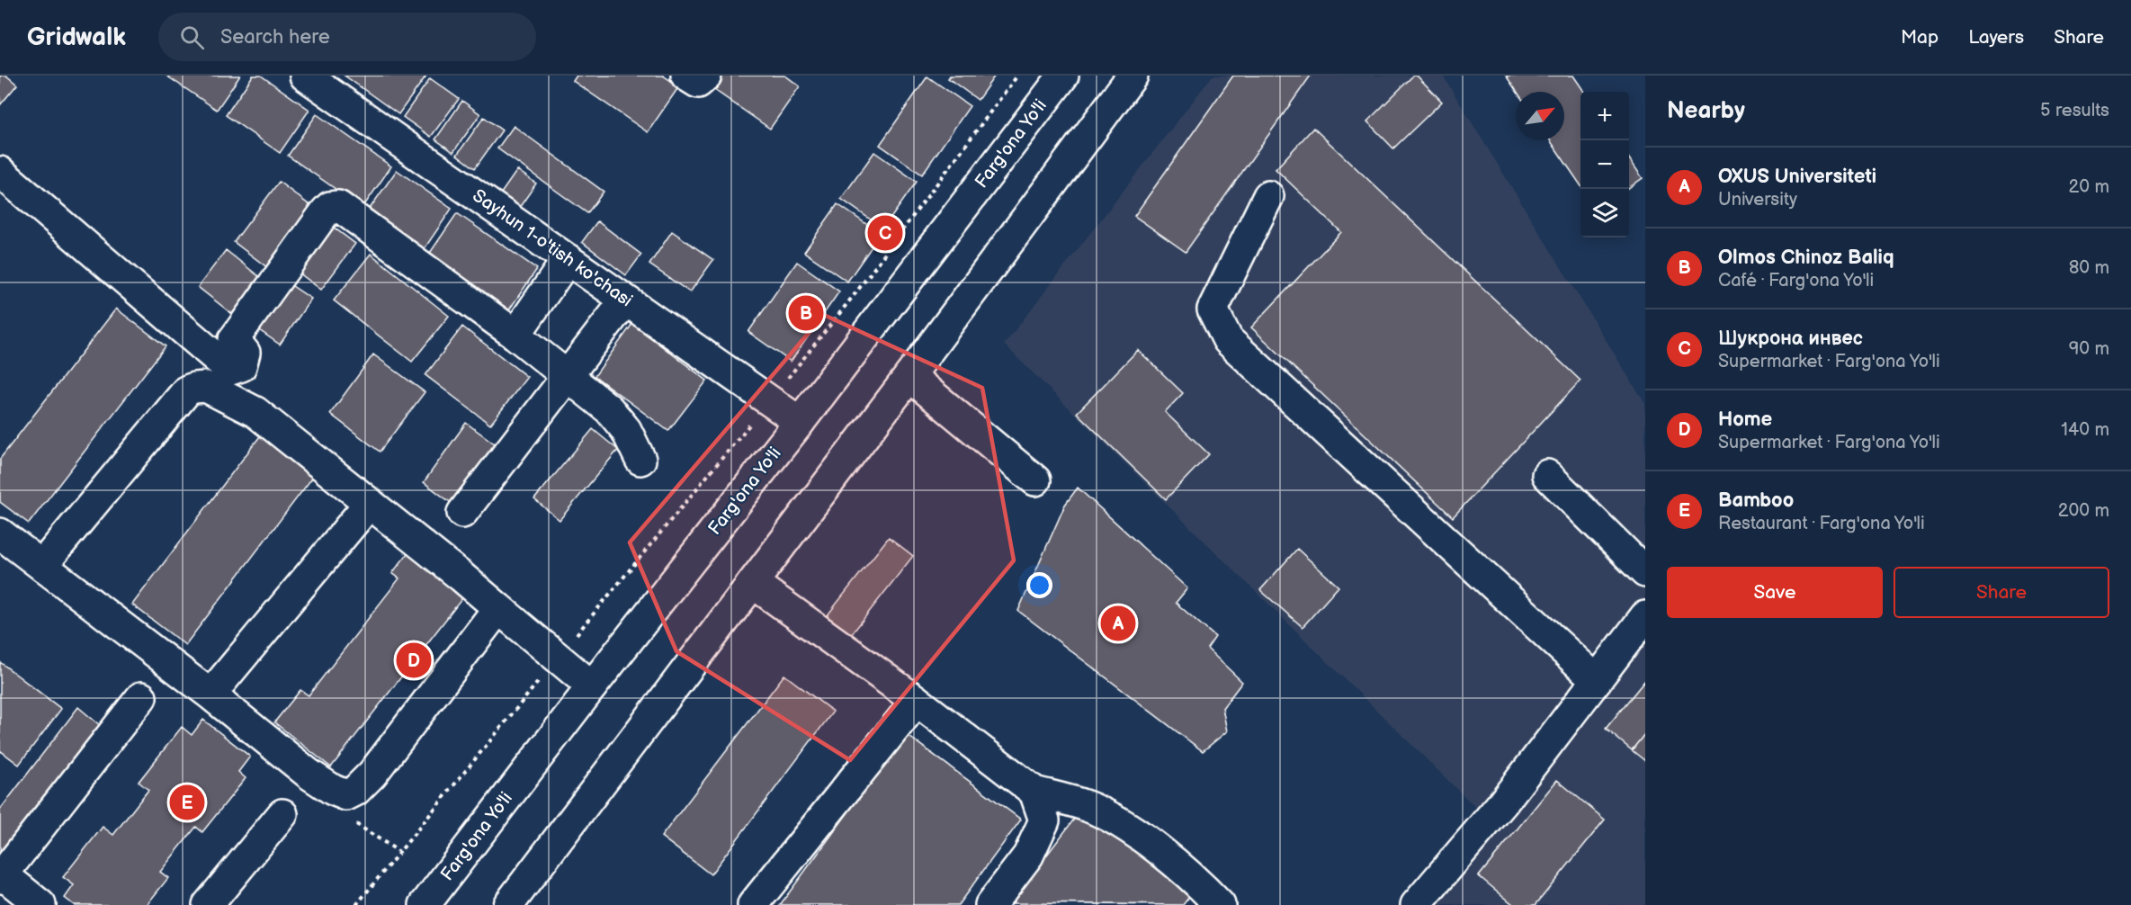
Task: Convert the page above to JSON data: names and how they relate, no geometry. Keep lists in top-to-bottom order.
{
  "streets": {
    "main road": ["Farg'ona Yo'li", "Sayhun 1-o'tish ko'chasi"]
  },
  "crossings": [
    ["Farg'ona Yo'li", "Sayhun 1-o'tish ko'chasi"]
  ],
  "north": "top right",
  "page": {
    "header": "Gridwalk",
    "search": "Search here",
    "nav": ["Map", "Layers", "Share"],
    "heading": ["Nearby", "5 results"],
    "map_buttons": ["+", "−"],
    "list": [
      {
        "mark": "A",
        "name": "OXUS Universiteti",
        "note": "University",
        "value": "20 m"
      },
      {
        "mark": "B",
        "name": "Olmos Chinoz Baliq",
        "note": "Café · Farg'ona Yo'li",
        "value": "80 m"
      },
      {
        "mark": "C",
        "name": "Шукрона инвес",
        "note": "Supermarket · Farg'ona Yo'li",
        "value": "90 m"
      },
      {
        "mark": "D",
        "name": "Home",
        "note": "Supermarket · Farg'ona Yo'li",
        "value": "140 m"
      },
      {
        "mark": "E",
        "name": "Bamboo",
        "note": "Restaurant · Farg'ona Yo'li",
        "value": "200 m"
      }
    ],
    "pins": [
      "C",
      "B",
      "A",
      "D",
      "E"
    ],
    "buttons": ["Save", "Share"]
  }
}
